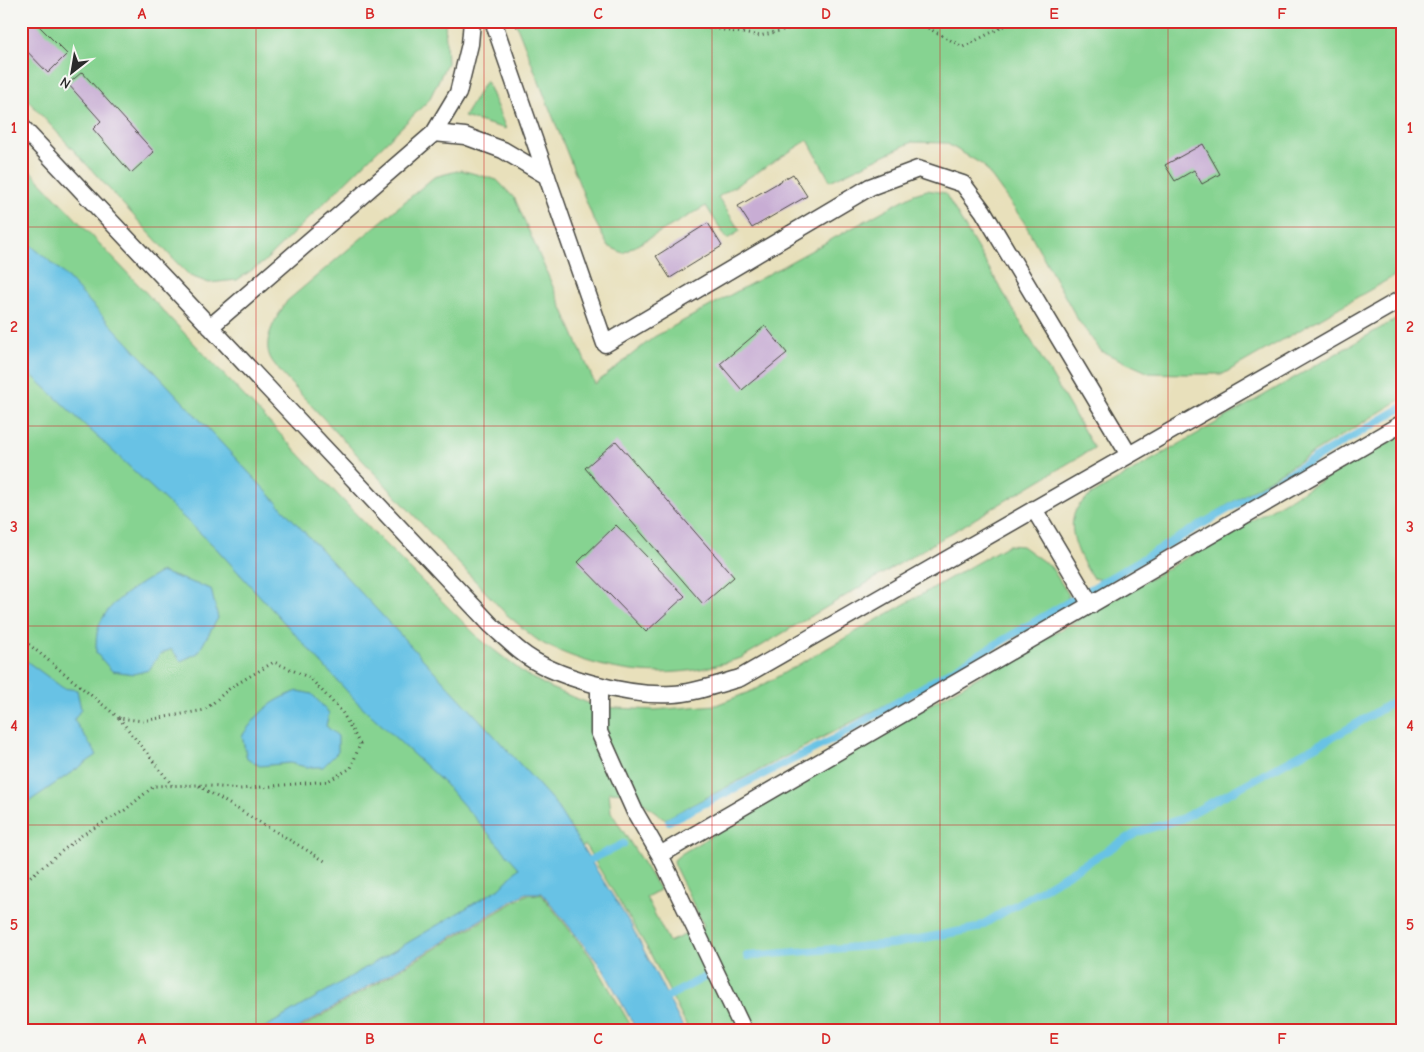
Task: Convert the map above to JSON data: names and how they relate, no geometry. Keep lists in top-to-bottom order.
{
  "north": "bottom left",
  "grid": {
    "columns": [
      "A",
      "B",
      "C",
      "D",
      "E",
      "F"
    ],
    "rows": [
      "1",
      "2",
      "3",
      "4",
      "5"
    ]
  }
}
